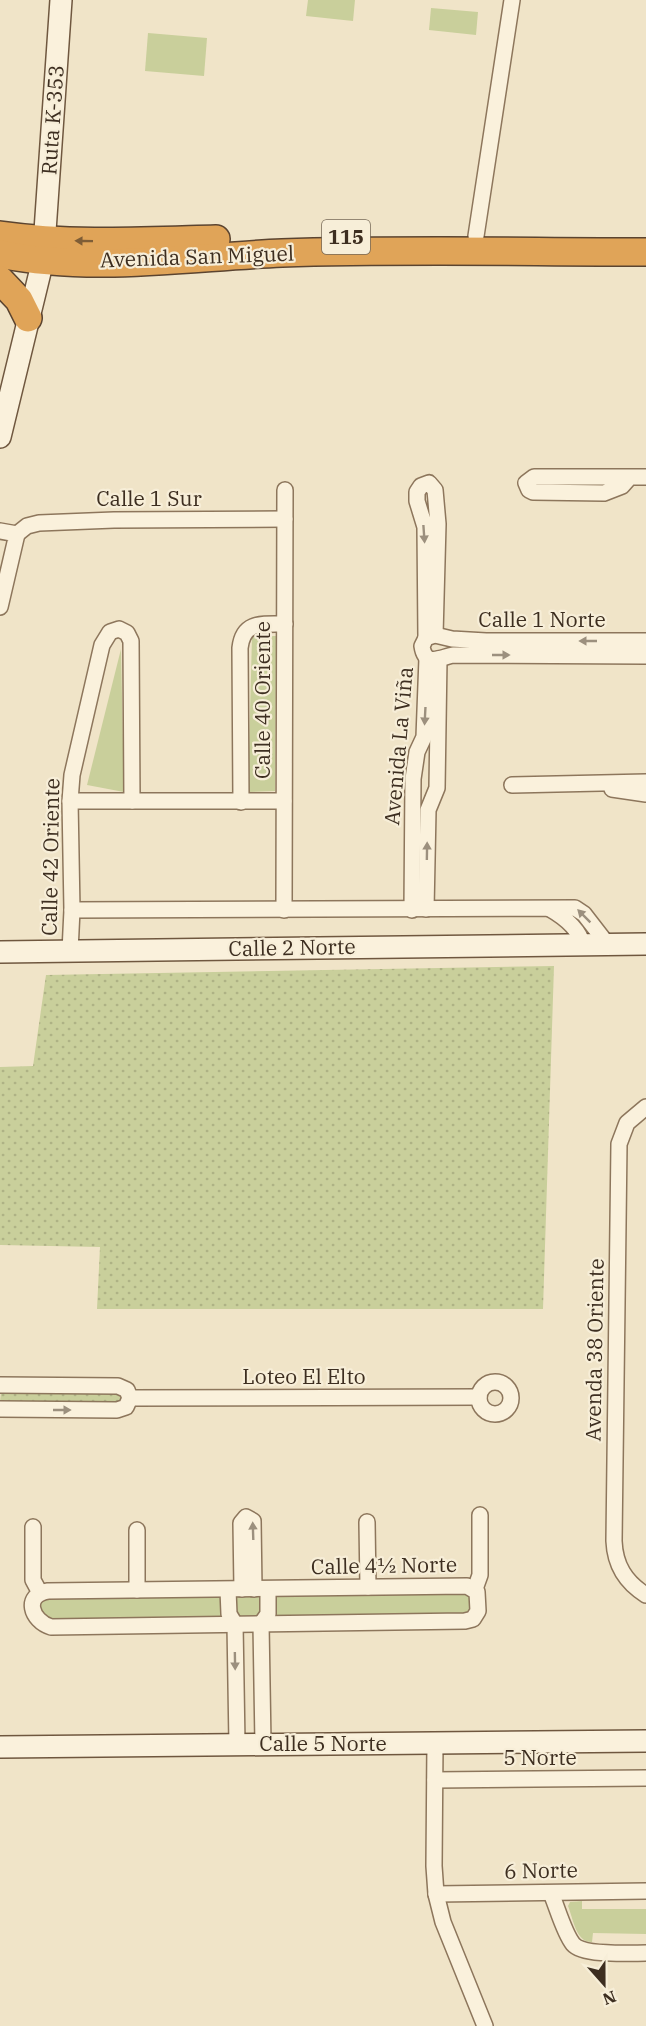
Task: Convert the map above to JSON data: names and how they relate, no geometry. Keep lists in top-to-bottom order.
{
  "streets": {
    "highway": ["115", "Avenida San Miguel"],
    "street": [
      "Ruta K-353",
      "Calle 1 Sur",
      "Calle 1 Norte",
      "Calle 40 Oriente",
      "Avenida La Viña",
      "Calle 42 Oriente",
      "Calle 2 Norte",
      "Avenda 38 Oriente",
      "Loteo El Elto",
      "Calle 4½ Norte",
      "Calle 5 Norte",
      "5 Norte",
      "6 Norte"
    ]
  },
  "crossings": [
    ["Ruta K-353", "Avenida San Miguel"],
    ["Calle 1 Sur", "Calle 40 Oriente"],
    ["Calle 1 Norte", "Avenida La Viña"],
    ["Calle 40 Oriente", "Calle 2 Norte"],
    ["Avenida La Viña", "Calle 2 Norte"],
    ["Calle 42 Oriente", "Calle 2 Norte"]
  ],
  "north": "bottom"
}
